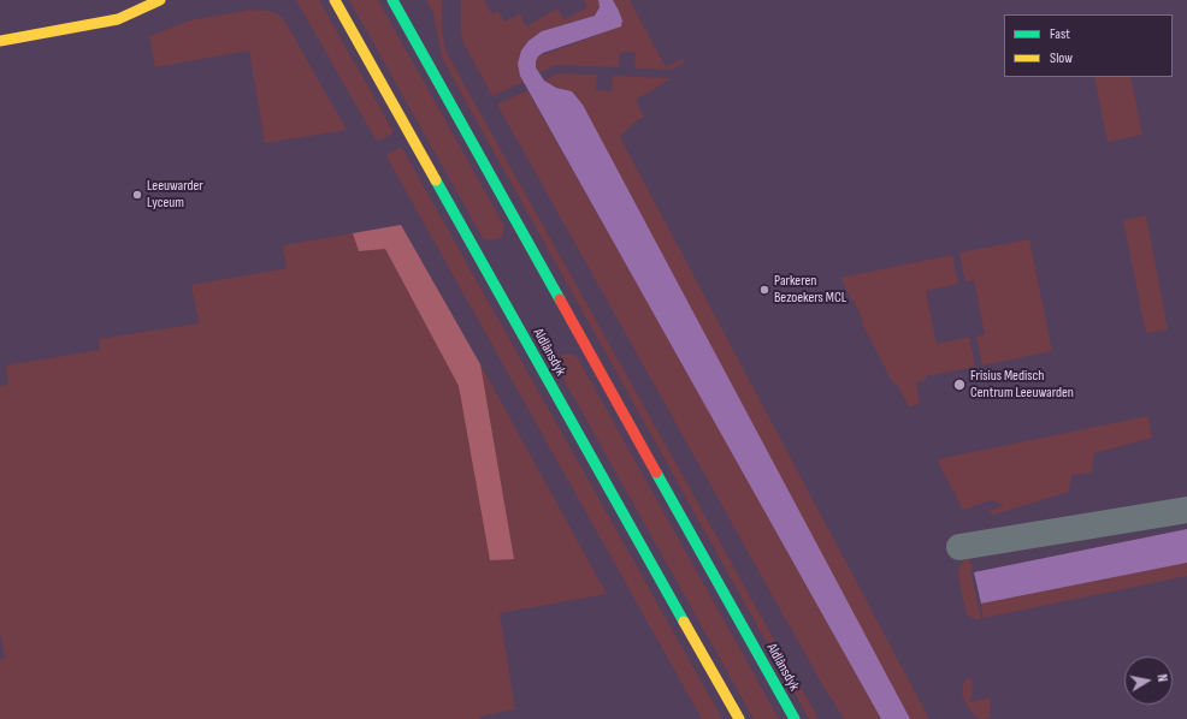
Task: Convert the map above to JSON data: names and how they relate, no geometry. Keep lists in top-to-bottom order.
{
  "streets": {
    "main road": ["Aldlânsdyk"]
  },
  "places": ["Leeuwarder Lyceum", "Parkeren Bezoekers MCL", "Frisius Medisch Centrum Leeuwarden"],
  "legend": ["Fast", "Slow"],
  "north": "right"
}
